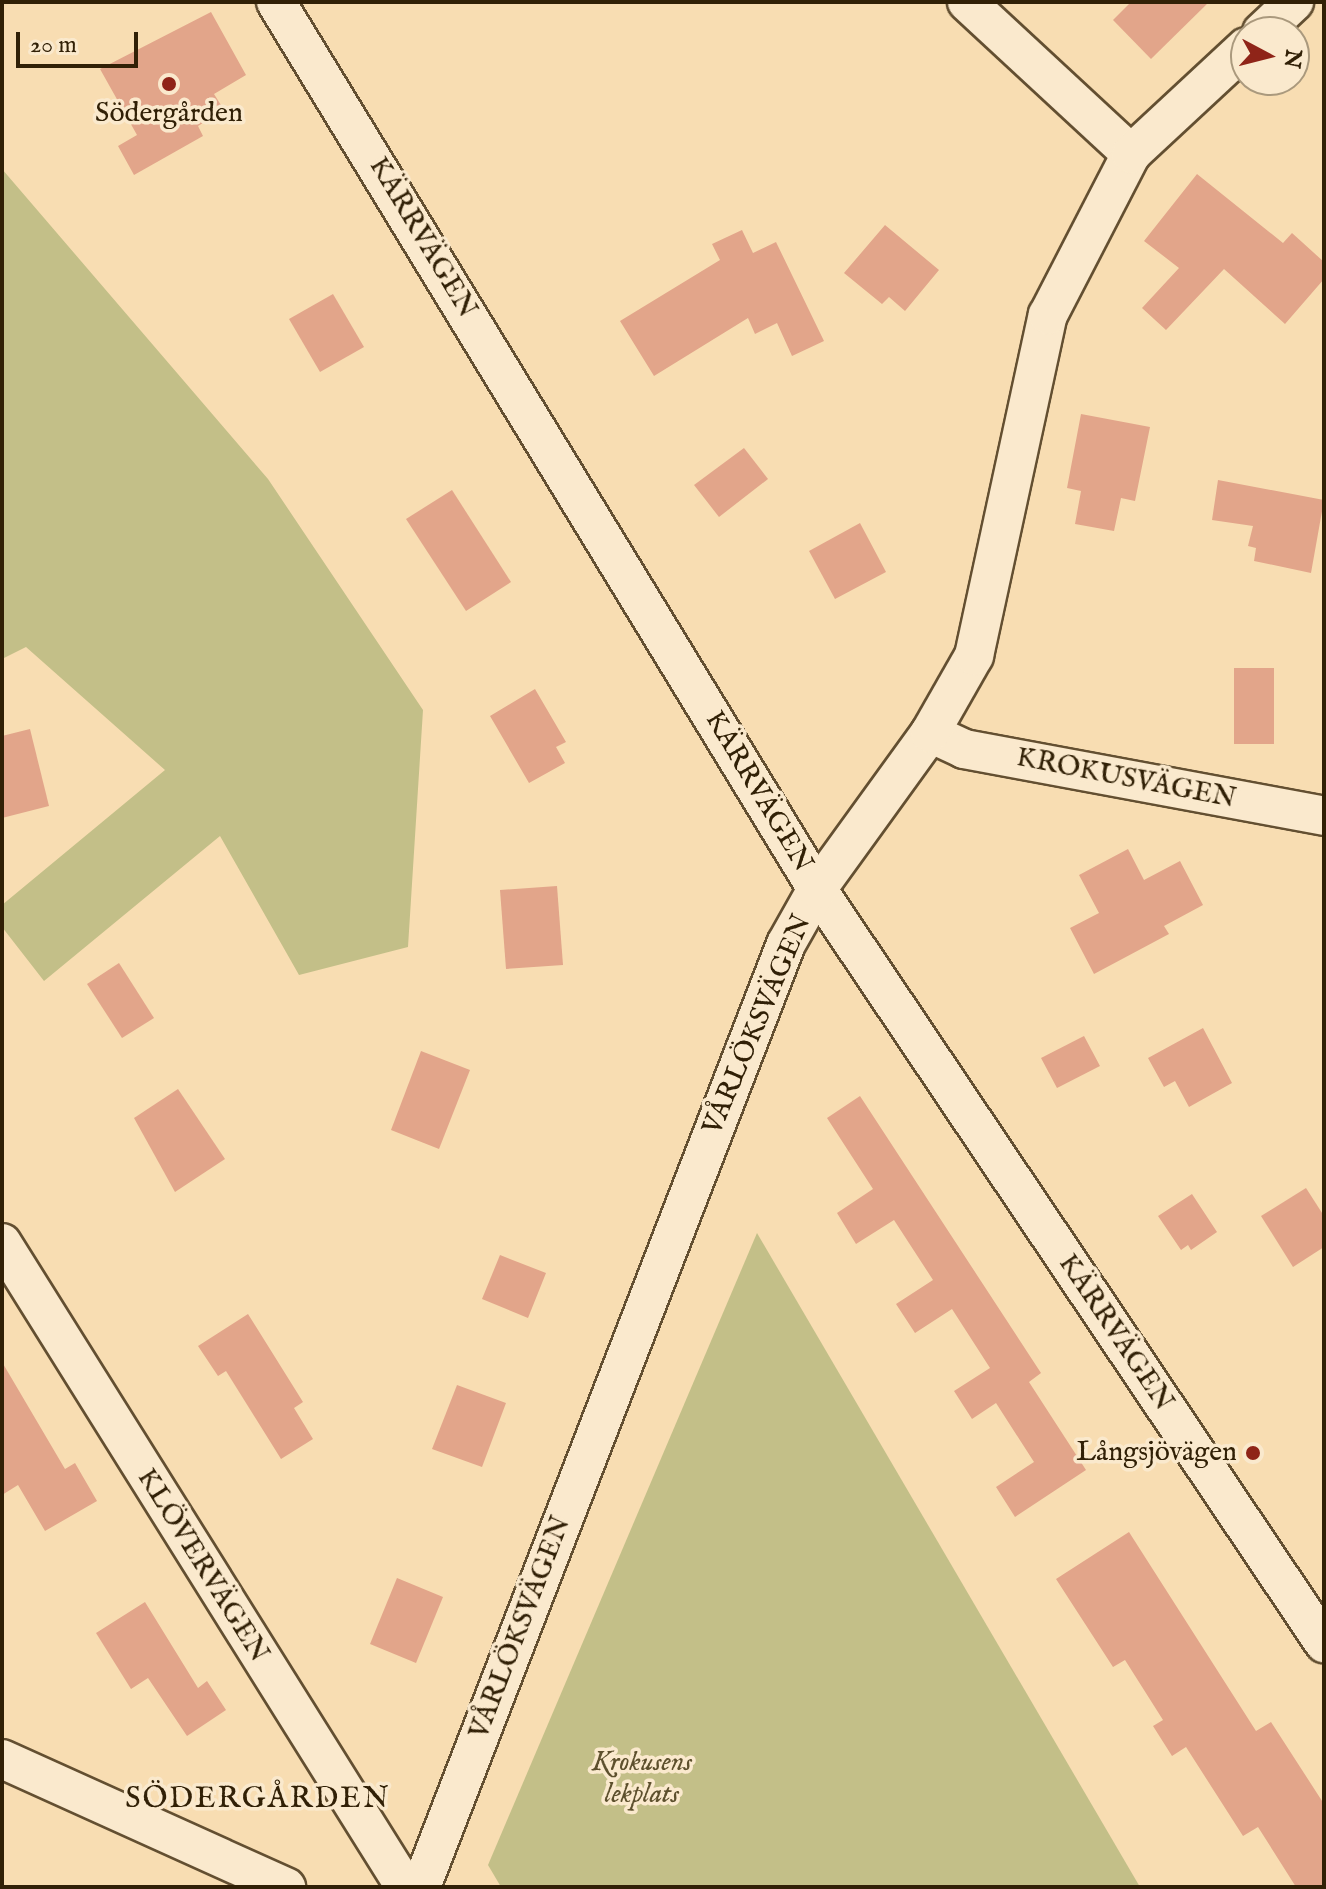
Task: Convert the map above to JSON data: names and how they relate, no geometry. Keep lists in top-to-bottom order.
{
  "streets": {
    "street": [
      "KÄRRVÄGEN",
      "KROKUSVÄGEN",
      "VÅRLÖKSVÄGEN",
      "KLÖVERVÄGEN"
    ]
  },
  "crossings": [
    ["KÄRRVÄGEN", "VÅRLÖKSVÄGEN"],
    ["KROKUSVÄGEN", "VÅRLÖKSVÄGEN"]
  ],
  "districts": ["SÖDERGÅRDEN"],
  "parks": ["Krokusens lekplats"],
  "places": ["Södergården", "Långsjövägen"],
  "scale_bar": "20 m",
  "north": "right"
}
